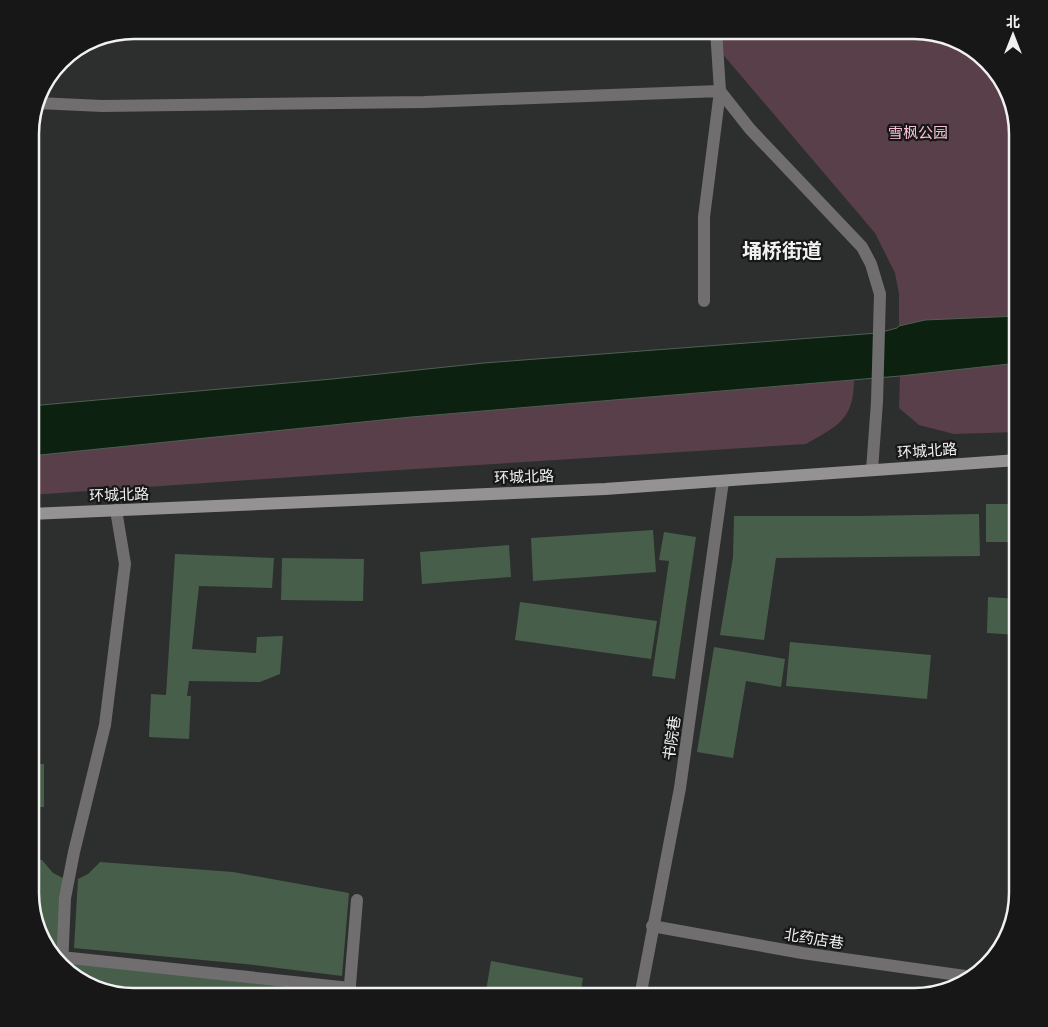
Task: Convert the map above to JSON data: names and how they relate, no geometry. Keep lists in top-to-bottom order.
{
  "streets": {
    "main road": ["环城北路"],
    "street": ["书院巷", "北药店巷"]
  },
  "crossings": [
    ["环城北路", "书院巷"],
    ["书院巷", "北药店巷"]
  ],
  "districts": ["埇桥街道"],
  "parks": ["雪枫公园"],
  "north": "top"
}
